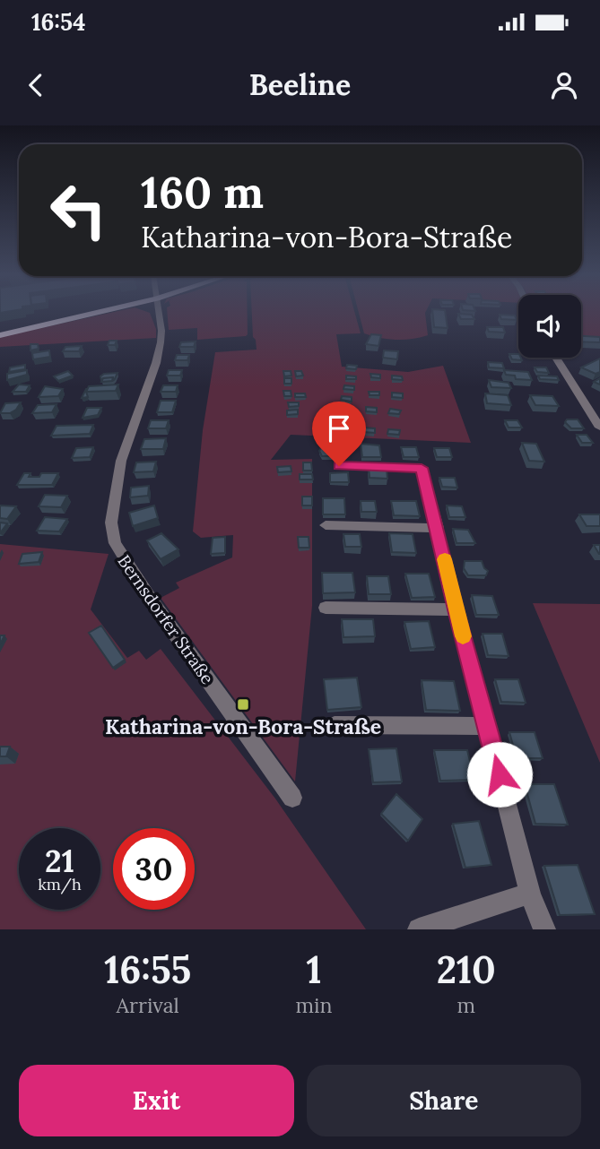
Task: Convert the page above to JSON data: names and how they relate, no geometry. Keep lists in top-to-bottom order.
{
  "streets": {
    "street": ["Bernsdorfer Straße"]
  },
  "places": {
    "transit": ["Katharina-von-Bora-Straße"]
  },
  "page": {
    "status": "16:54",
    "header": "Beeline",
    "turn": ["160 m", "Katharina-von-Bora-Straße"],
    "speed": "21 km/h",
    "limit": "30",
    "eta": [
      "16:55",
      "Arrival",
      "1",
      "min",
      "210",
      "m"
    ],
    "buttons": ["Exit", "Share"]
  }
}
